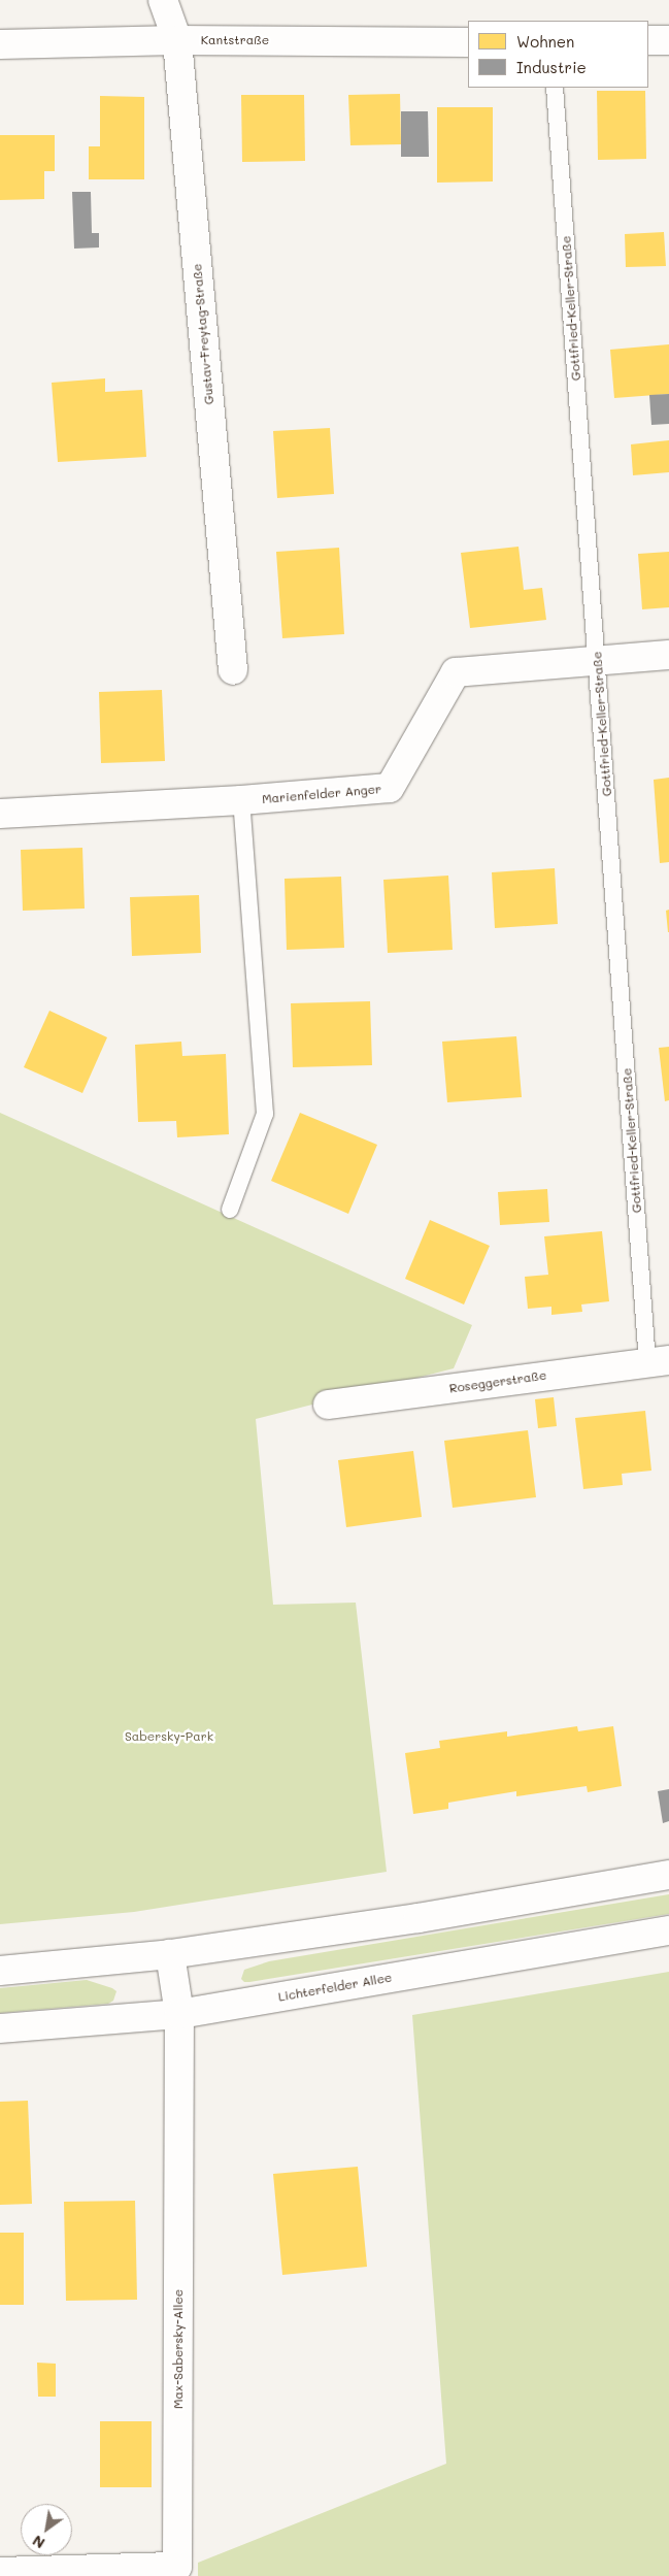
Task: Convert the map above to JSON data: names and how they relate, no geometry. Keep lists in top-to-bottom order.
{
  "streets": {
    "street": [
      "Kantstraße",
      "Gustav-Freytag-Straße",
      "Marienfelder Anger",
      "Roseggerstraße",
      "Lichterfelder Allee",
      "Max-Sabersky-Allee"
    ],
    "lane": ["Gottfried-Keller-Straße"]
  },
  "crossings": [
    ["Kantstraße", "Gustav-Freytag-Straße"],
    ["Gottfried-Keller-Straße", "Marienfelder Anger"],
    ["Gottfried-Keller-Straße", "Roseggerstraße"],
    ["Lichterfelder Allee", "Max-Sabersky-Allee"]
  ],
  "parks": ["Sabersky-Park"],
  "legend": ["Wohnen", "Industrie"],
  "north": "bottom left"
}
